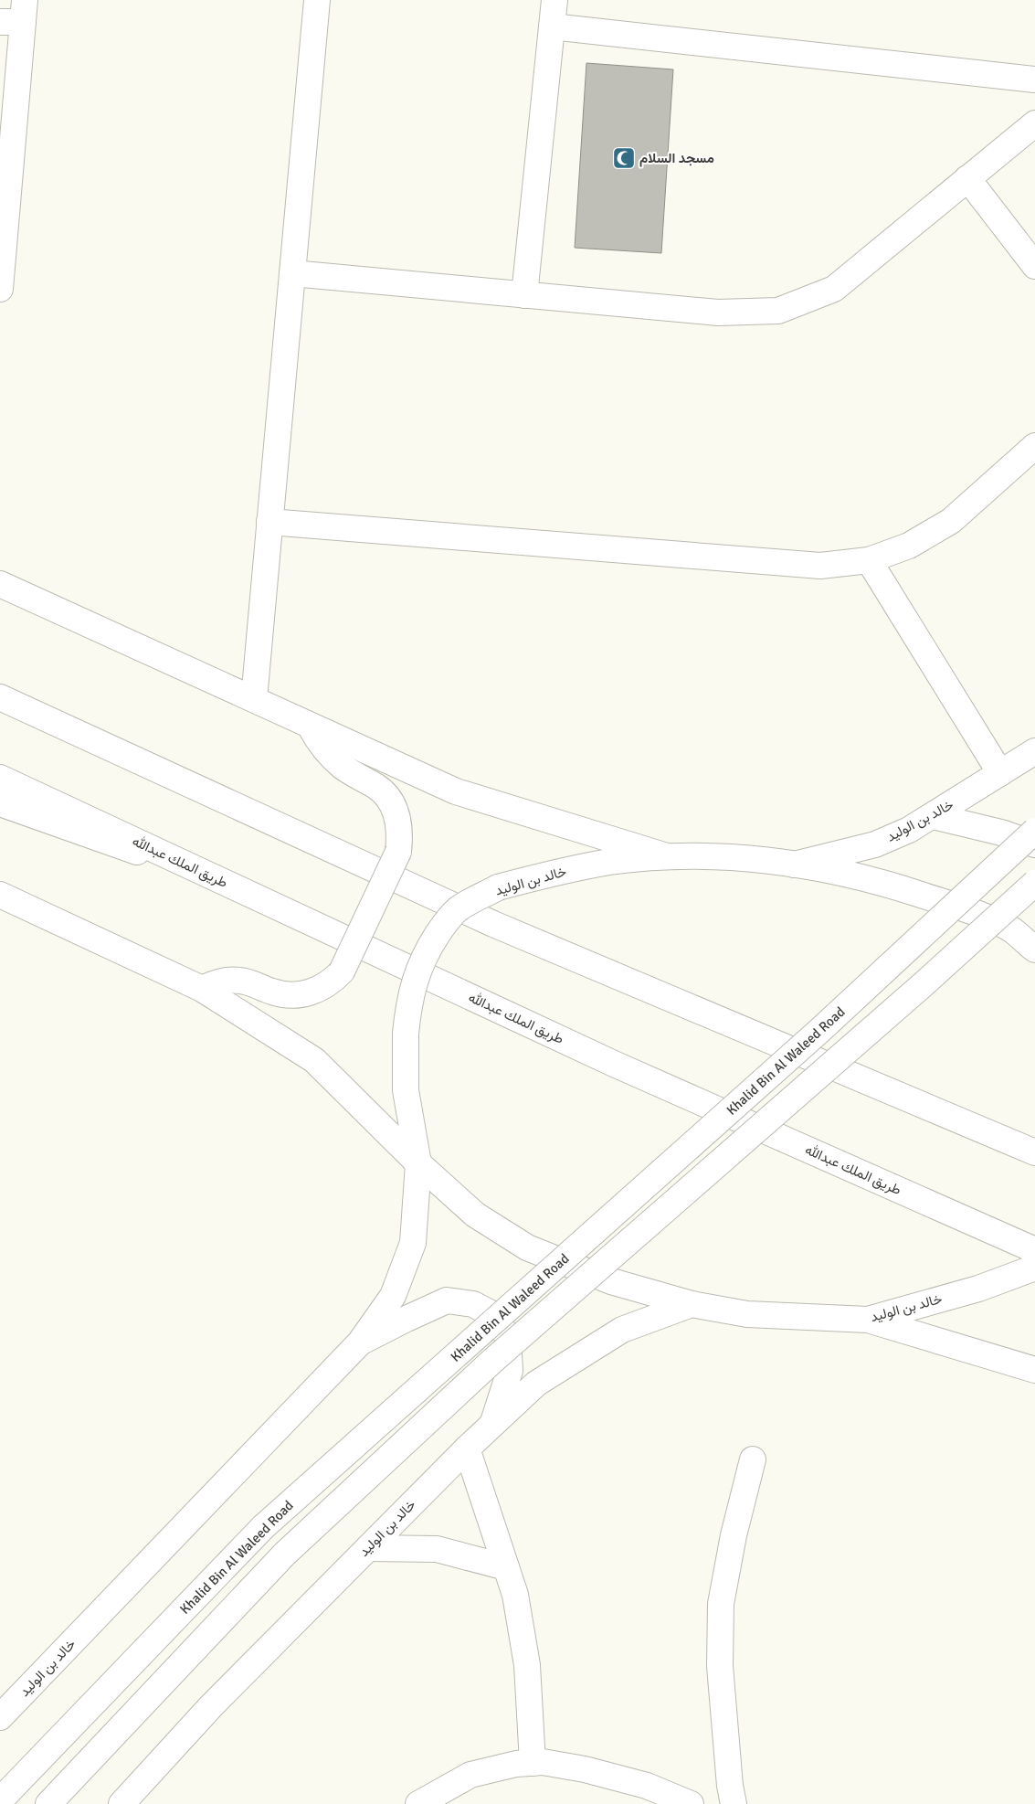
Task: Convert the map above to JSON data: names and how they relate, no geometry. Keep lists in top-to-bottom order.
{
  "streets": {
    "main road": ["خالد بن الوليد", "طريق الملك عبدالله", "Khalid Bin Al Waleed Road"]
  },
  "places": {
    "mosque": ["مسجد السلام"]
  }
}
